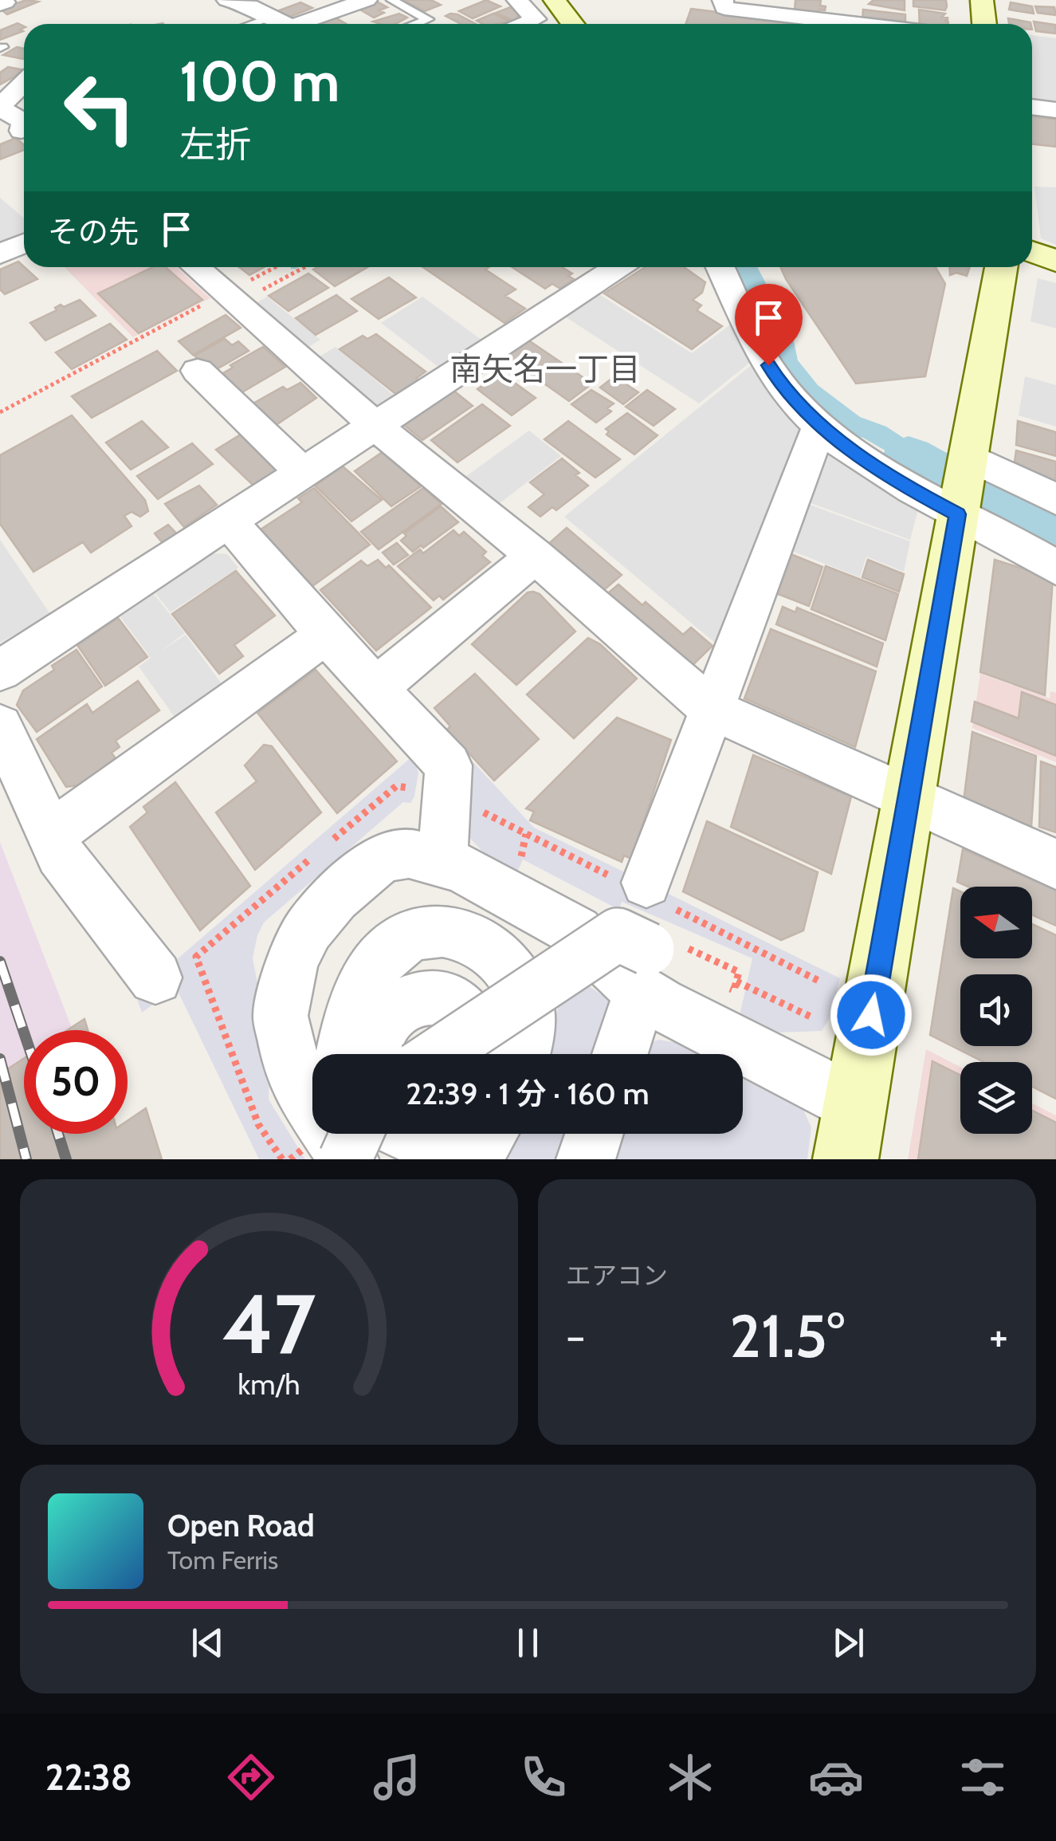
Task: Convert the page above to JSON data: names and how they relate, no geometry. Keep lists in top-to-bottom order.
{
  "districts": ["南矢名一丁目"],
  "north": "left",
  "page": {
    "turn": ["100 m", "左折"],
    "then": "その先",
    "limit": "50",
    "trip": "22:39 · 1 分 · 160 m",
    "tile": "エアコン",
    "heat": ["−", "21.5°", "+"],
    "song": ["Open Road", "Tom Ferris"],
    "tabs": "22:38",
    "gauge": ["47", "km/h"]
  }
}
